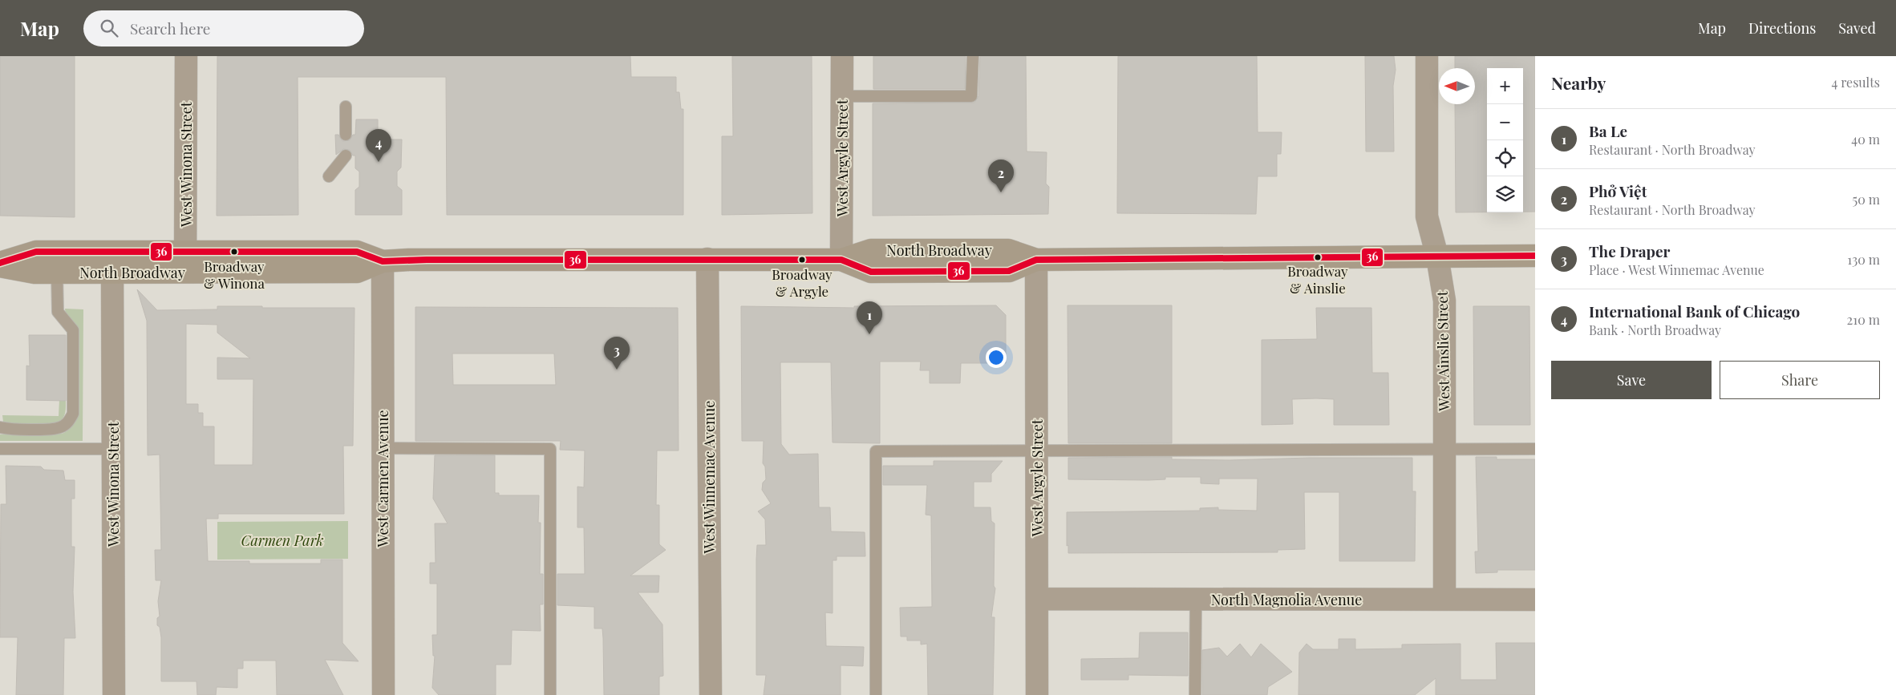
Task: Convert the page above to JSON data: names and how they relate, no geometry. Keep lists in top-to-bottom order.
{
  "streets": {
    "main road": ["North Broadway"],
    "street": [
      "West Argyle Street",
      "West Winona Street",
      "West Ainslie Street",
      "West Winnemac Avenue",
      "West Carmen Avenue",
      "North Magnolia Avenue"
    ]
  },
  "crossings": [
    ["West Argyle Street", "North Broadway"],
    ["West Argyle Street", "North Magnolia Avenue"],
    ["West Winona Street", "North Broadway"],
    ["North Broadway", "West Ainslie Street"],
    ["North Broadway", "West Winnemac Avenue"],
    ["North Broadway", "West Carmen Avenue"],
    ["West Ainslie Street", "North Magnolia Avenue"]
  ],
  "parks": ["Carmen Park"],
  "places": ["Broadway & Winona", "Broadway & Ainslie", "Broadway & Argyle"],
  "lines": ["transit line 36"],
  "north": "left",
  "page": {
    "header": "Map",
    "search": "Search here",
    "nav": ["Map", "Directions", "Saved"],
    "heading": ["Nearby", "4 results"],
    "map_buttons": ["+", "−"],
    "list": [
      {
        "mark": "1",
        "name": "Ba Le",
        "note": "Restaurant · North Broadway",
        "value": "40 m"
      },
      {
        "mark": "2",
        "name": "Phở Việt",
        "note": "Restaurant · North Broadway",
        "value": "50 m"
      },
      {
        "mark": "3",
        "name": "The Draper",
        "note": "Place · West Winnemac Avenue",
        "value": "130 m"
      },
      {
        "mark": "4",
        "name": "International Bank of Chicago",
        "note": "Bank · North Broadway",
        "value": "210 m"
      }
    ],
    "pins": [
      "4",
      "2",
      "1",
      "3"
    ],
    "buttons": ["Save", "Share"]
  }
}
